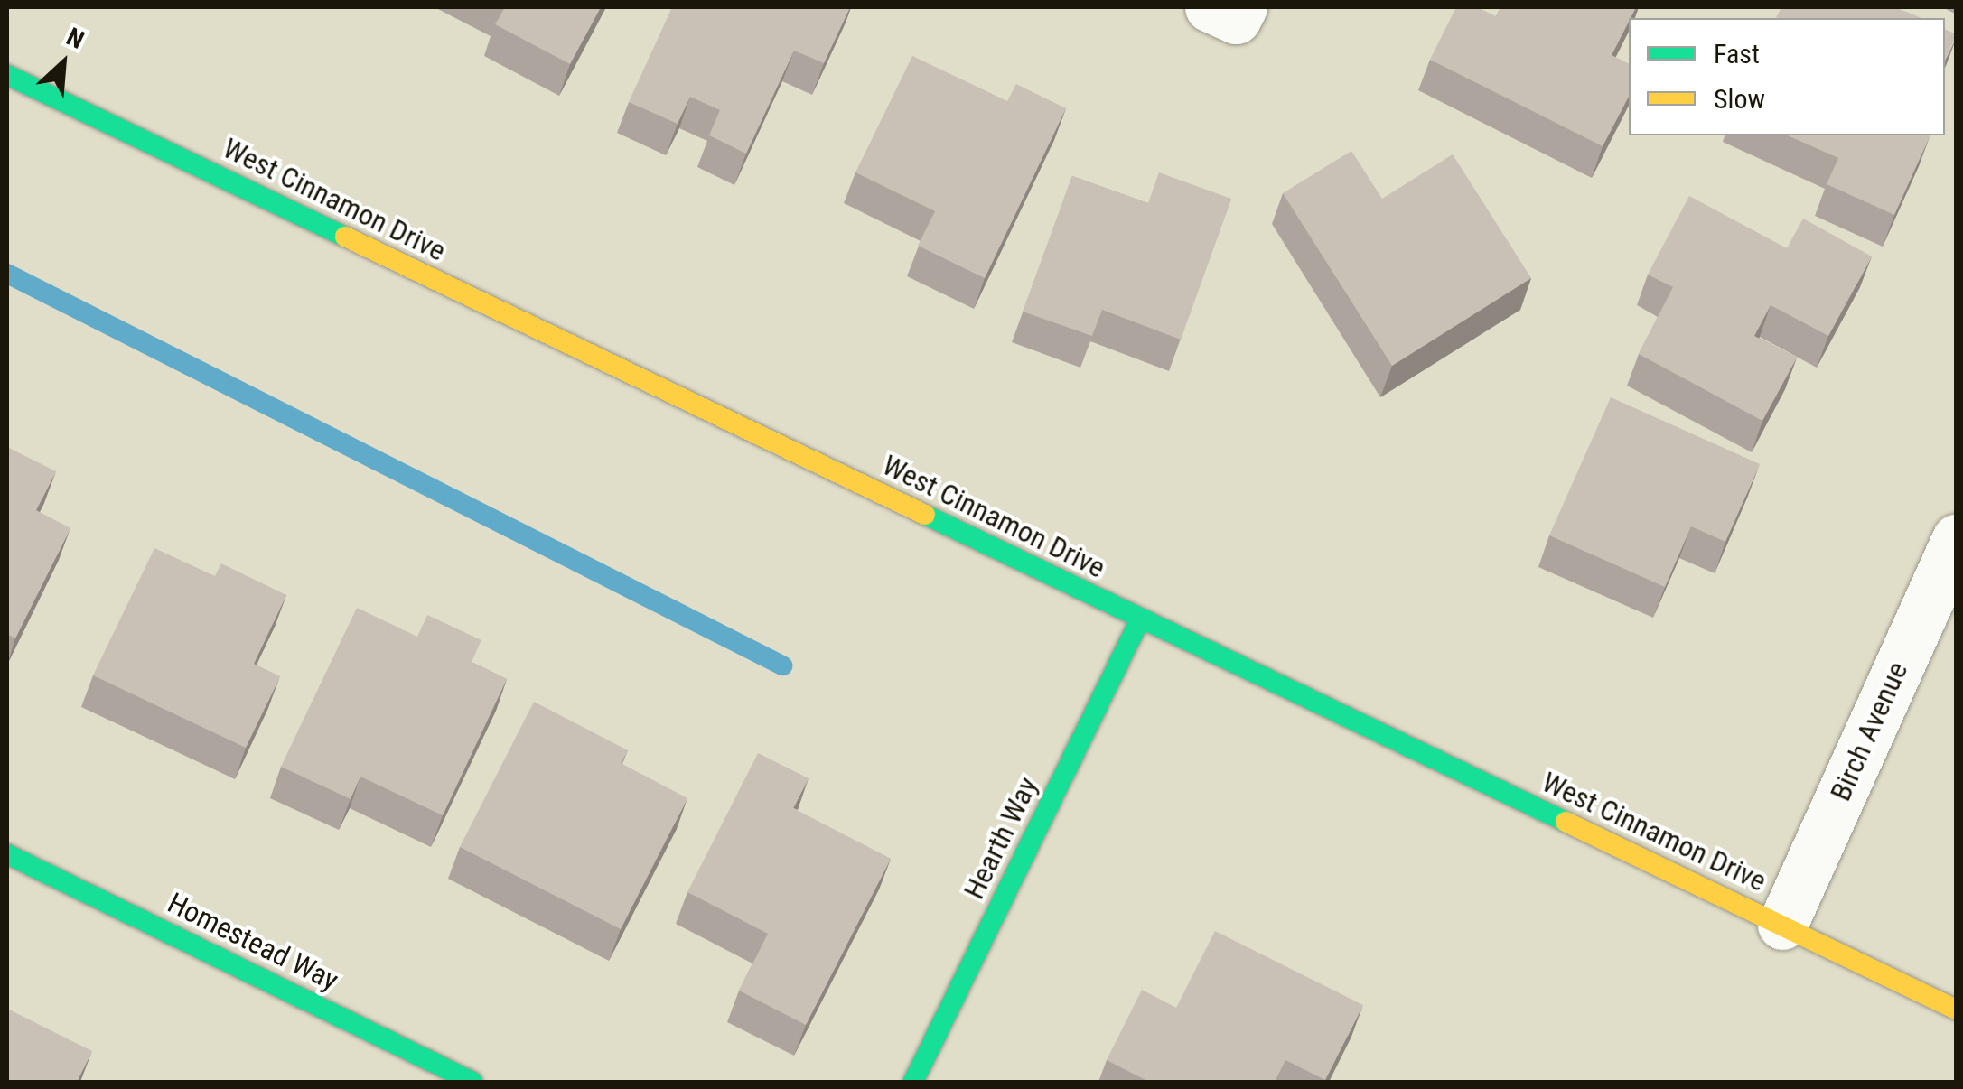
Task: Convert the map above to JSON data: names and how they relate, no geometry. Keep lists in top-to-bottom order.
{
  "streets": {
    "main road": ["West Cinnamon Drive", "Hearth Way", "Homestead Way"],
    "street": ["Birch Avenue"]
  },
  "crossings": [
    ["West Cinnamon Drive", "Birch Avenue"],
    ["West Cinnamon Drive", "Hearth Way"]
  ],
  "legend": ["Fast", "Slow"],
  "north": "top right"
}
